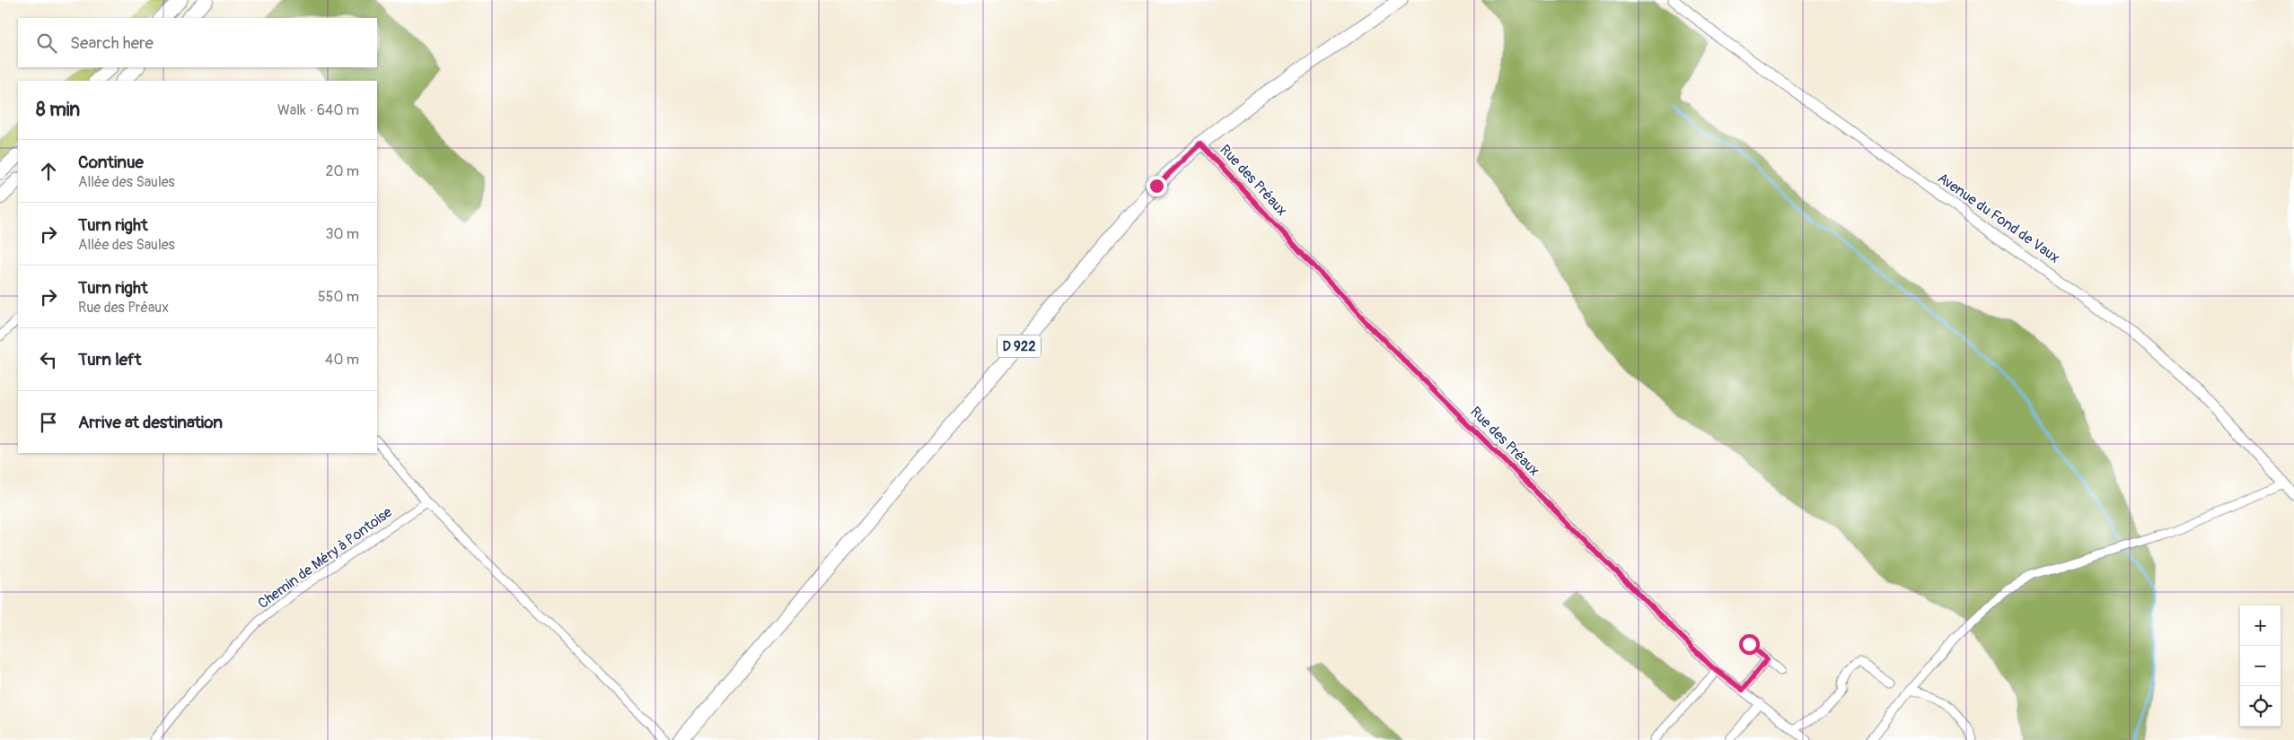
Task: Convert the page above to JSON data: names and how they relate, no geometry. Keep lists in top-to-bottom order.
{
  "streets": {
    "main road": ["D 922"],
    "street": ["Rue des Préaux", "Avenue du Fond de Vaux", "Chemin de Méry à Pontoise"]
  },
  "crossings": [
    ["Rue des Préaux", "D 922"]
  ],
  "page": {
    "search": "Search here",
    "heading": ["8 min", "Walk · 640 m"],
    "list": [
      ["Continue", "Allée des Saules", "20 m"],
      ["Turn right", "Allée des Saules", "30 m"],
      ["Turn right", "Rue des Préaux", "550 m"],
      ["Turn left", "40 m"],
      "Arrive at destination"
    ],
    "map_buttons": ["+", "−"]
  }
}
